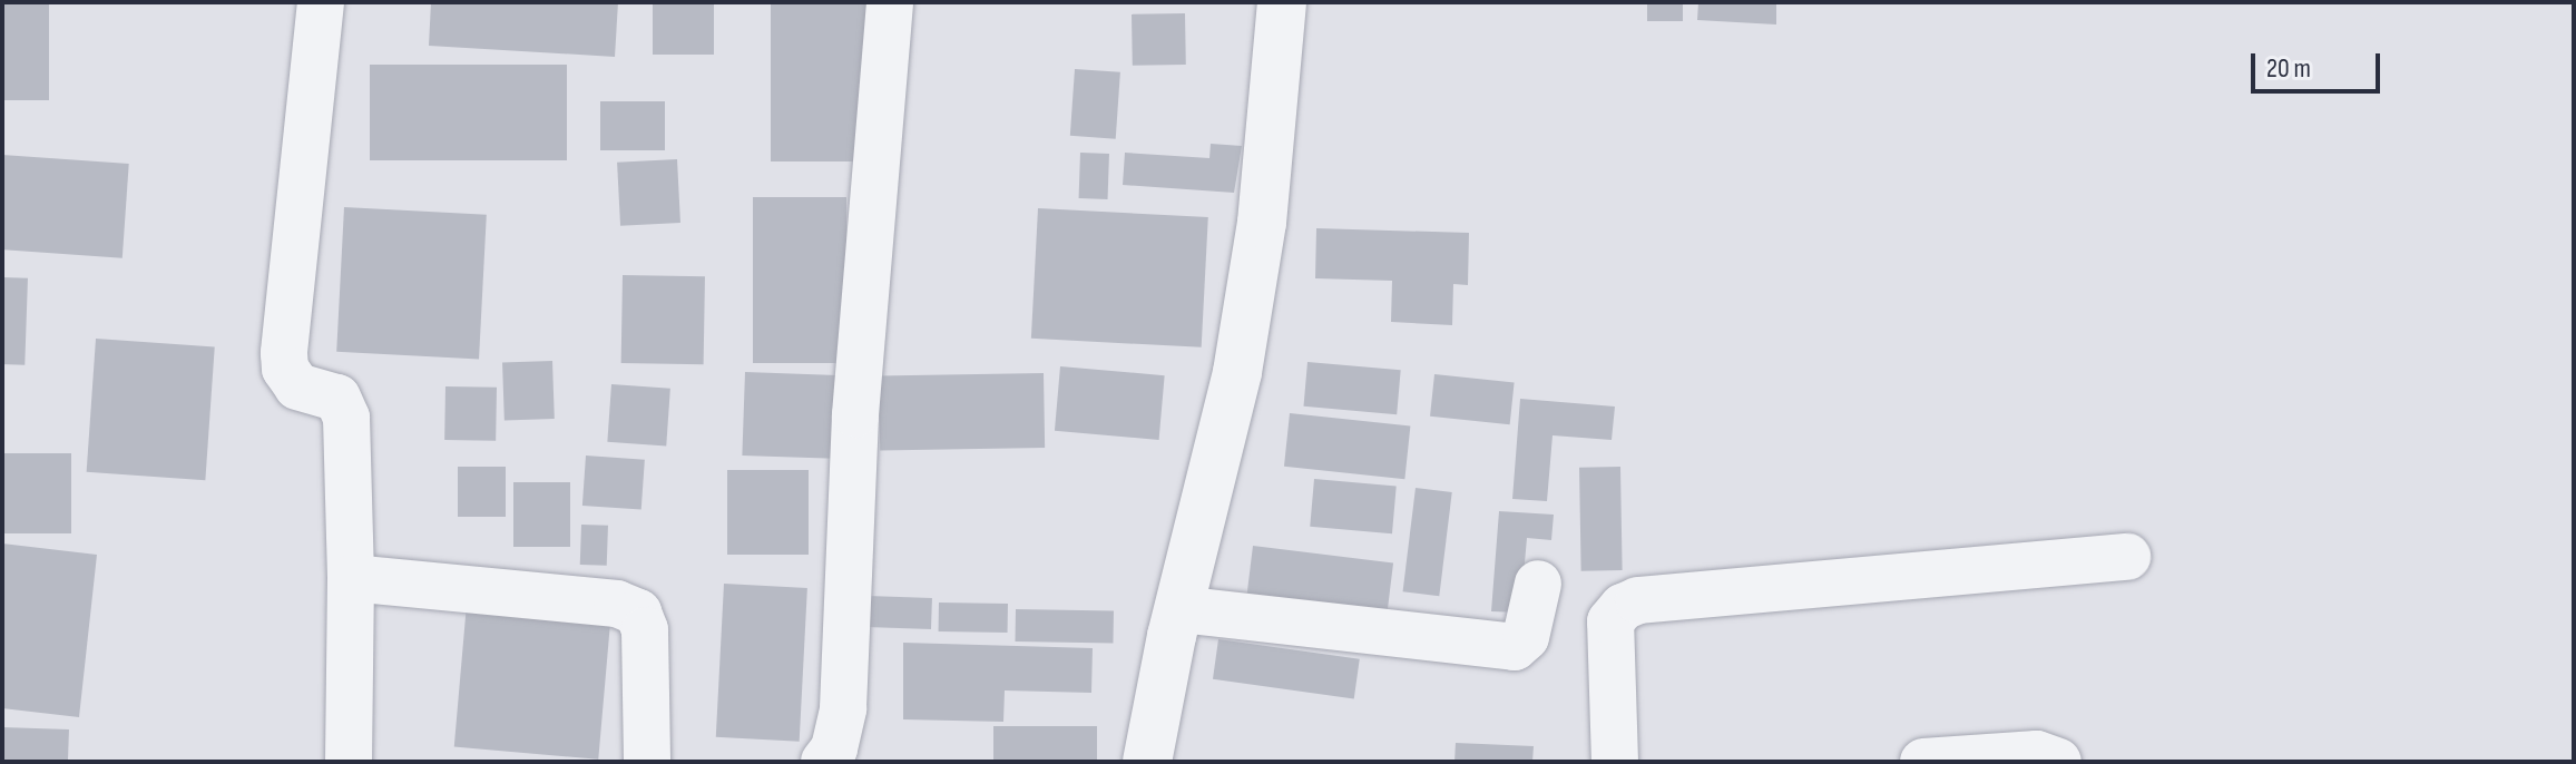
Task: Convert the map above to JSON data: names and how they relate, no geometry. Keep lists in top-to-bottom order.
{
  "scale_bar": "20 m"
}
